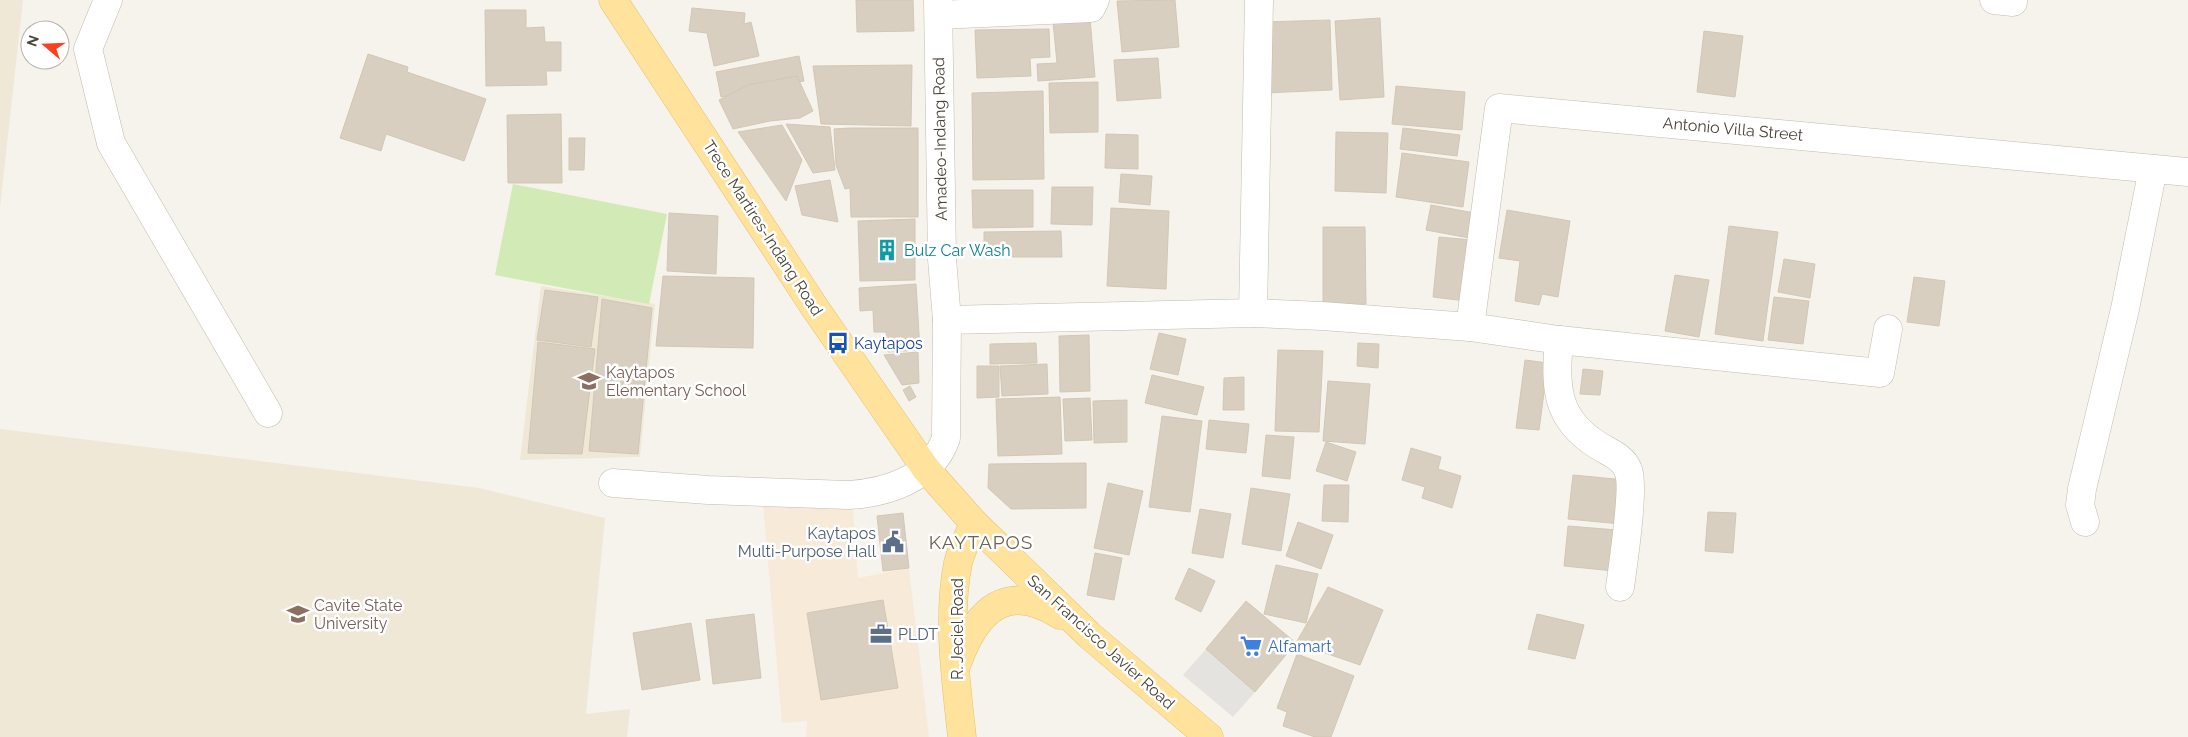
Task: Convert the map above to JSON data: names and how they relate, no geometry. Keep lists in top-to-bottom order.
{
  "streets": {
    "main road": ["Trece Martires-Indang Road", "R. Jeciel Road", "San Francisco Javier Road"],
    "street": ["Antonio Villa Street", "Amadeo-Indang Road"]
  },
  "crossings": [
    ["Amadeo-Indang Road", "Trece Martires-Indang Road"],
    ["Trece Martires-Indang Road", "R. Jeciel Road"],
    ["Trece Martires-Indang Road", "San Francisco Javier Road"],
    ["R. Jeciel Road", "San Francisco Javier Road"]
  ],
  "districts": ["KAYTAPOS"],
  "places": {
    "building": ["Bulz Car Wash"],
    "bus stop": ["Kaytapos"],
    "school or university": ["Kaytapos Elementary School", "Cavite State University"],
    "public building": ["Kaytapos Multi-Purpose Hall"],
    "office": ["PLDT"],
    "supermarket": ["Alfamart"]
  },
  "north": "left"
}
